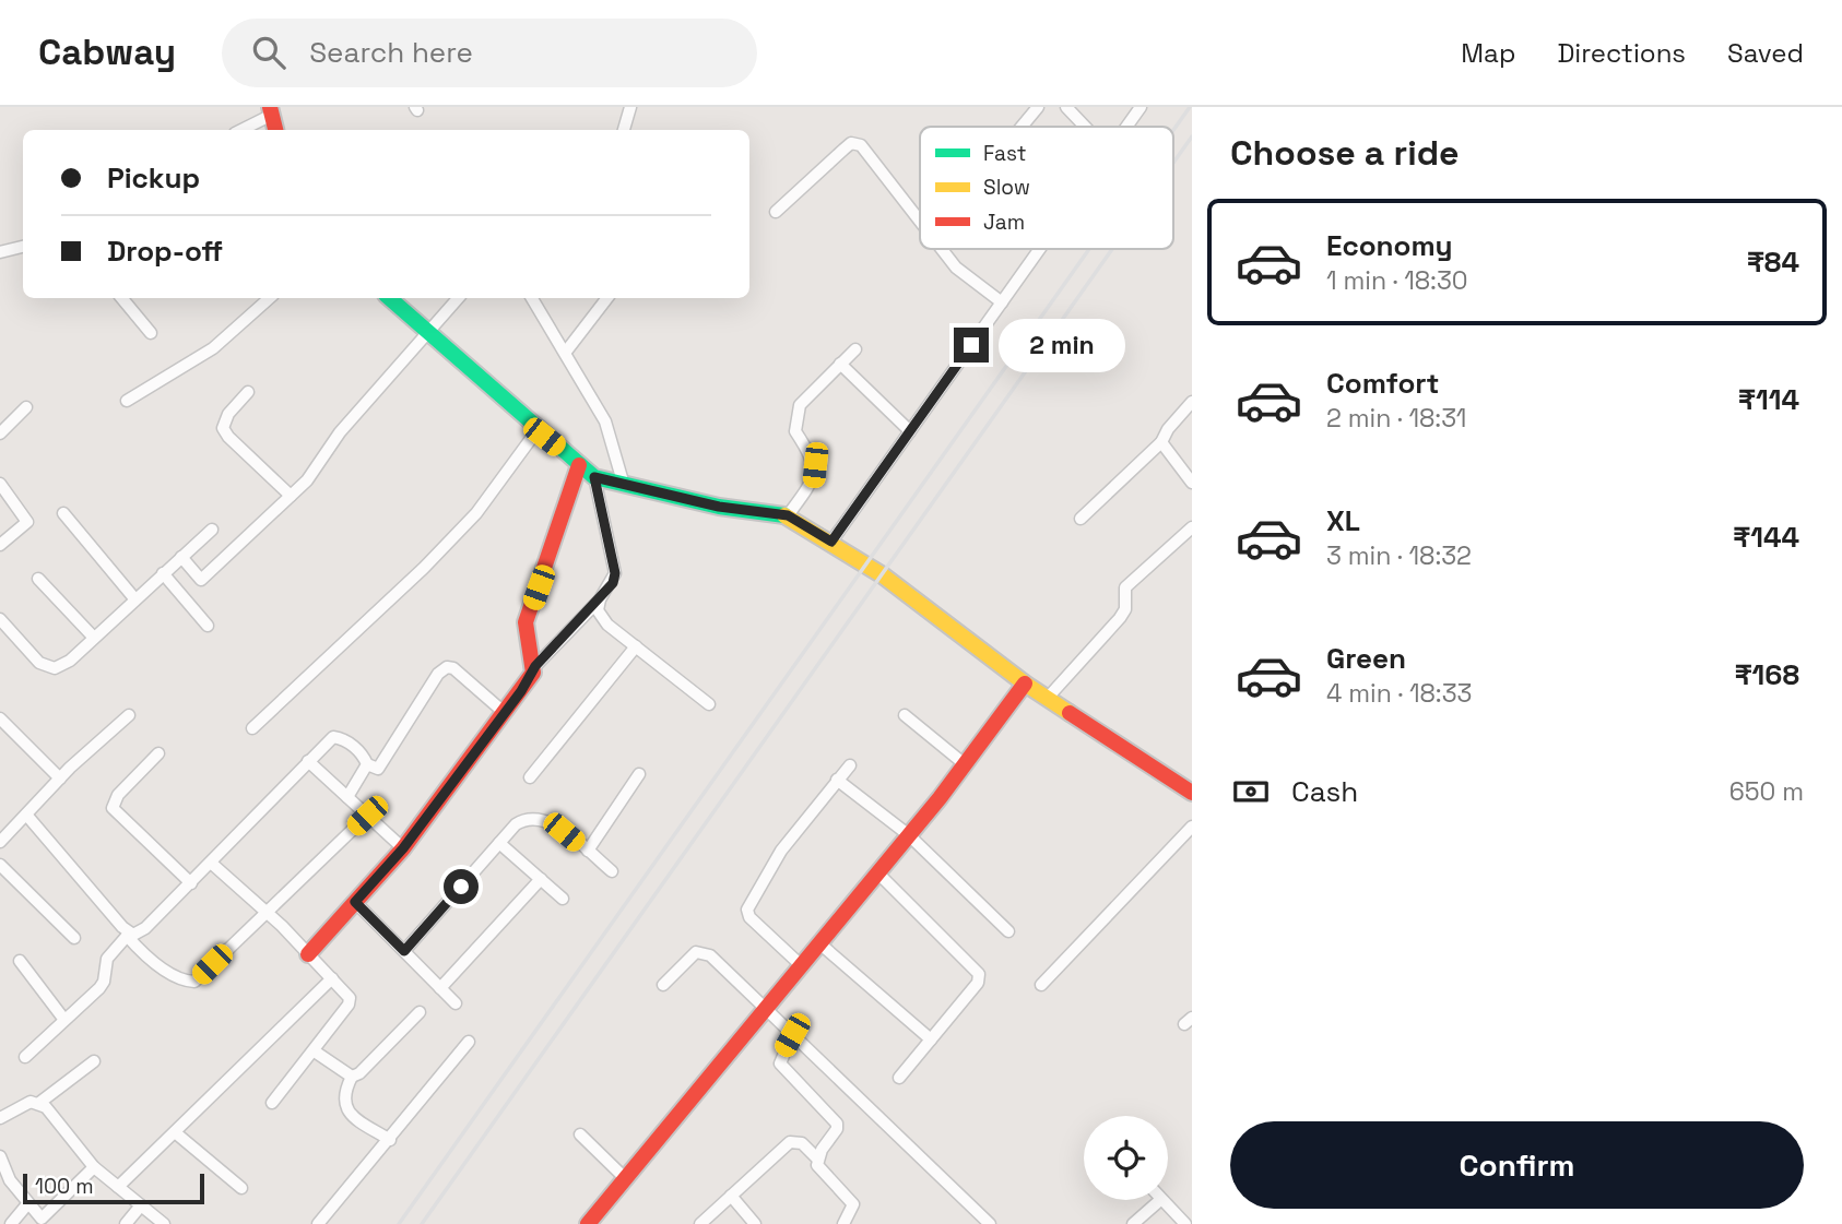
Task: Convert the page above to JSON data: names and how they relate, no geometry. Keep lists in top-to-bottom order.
{
  "legend": ["Fast", "Slow", "Jam"],
  "scale_bar": "100 m",
  "page": {
    "header": "Cabway",
    "search": "Search here",
    "nav": ["Map", "Directions", "Saved"],
    "heading": "Choose a ride",
    "banner": ["Pickup", "Drop-off"],
    "list": [
      {
        "name": "Economy",
        "note": "1 min · 18:30",
        "value": "₹84"
      },
      {
        "name": "Comfort",
        "note": "2 min · 18:31",
        "value": "₹114"
      },
      {
        "name": "XL",
        "note": "3 min · 18:32",
        "value": "₹144"
      },
      {
        "name": "Green",
        "note": "4 min · 18:33",
        "value": "₹168"
      }
    ],
    "bubble": "2 min",
    "pay": ["Cash", "650 m"],
    "buttons": "Confirm",
    "scale": "100 m"
  }
}
